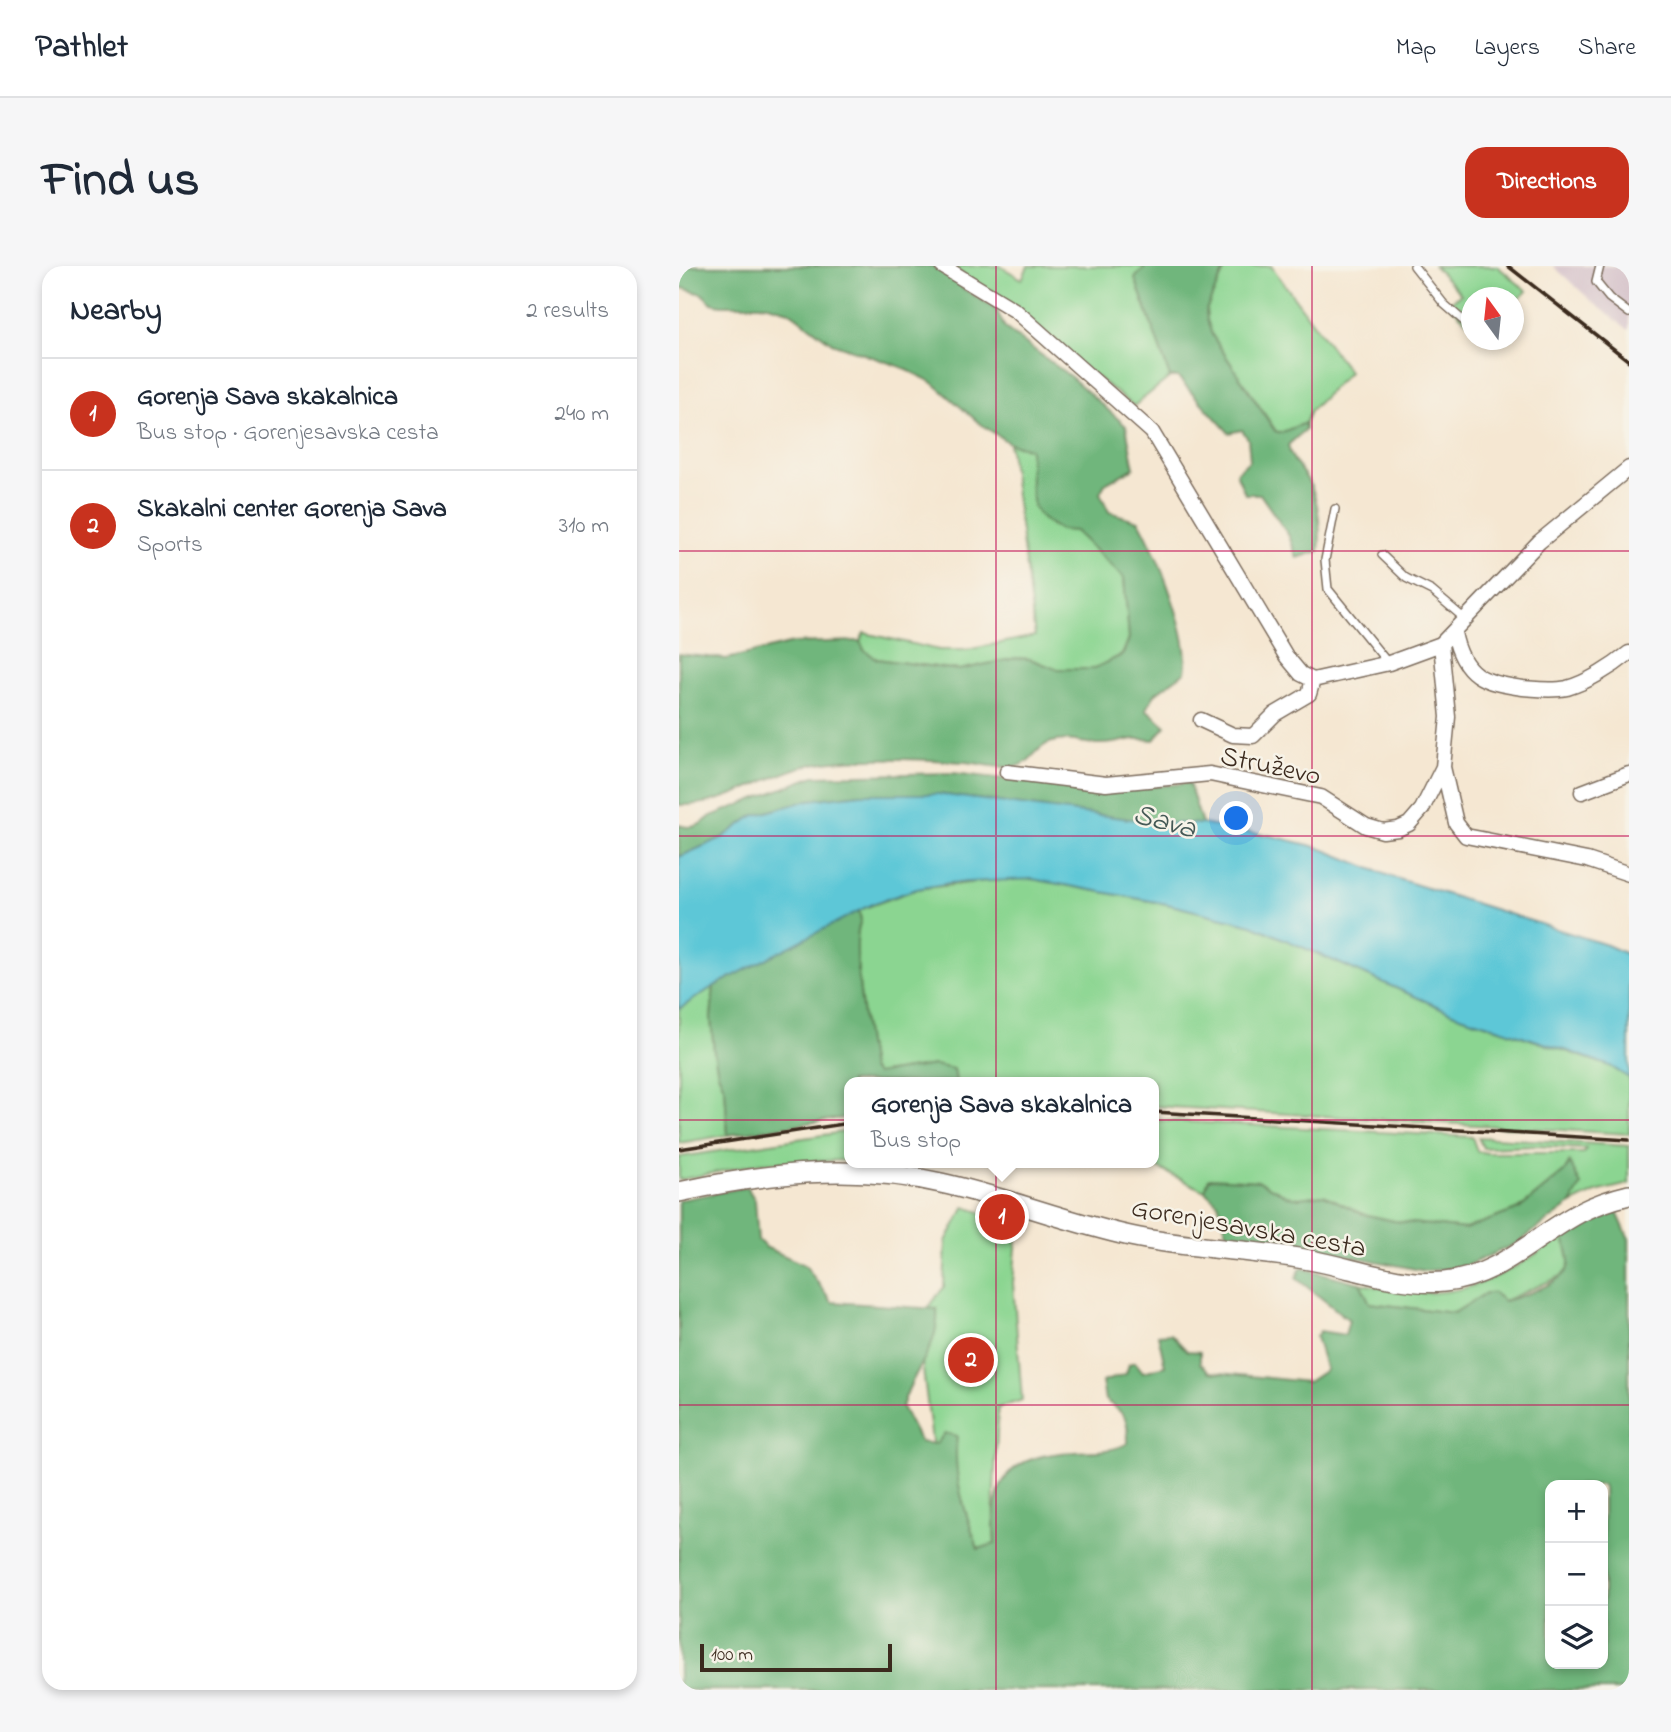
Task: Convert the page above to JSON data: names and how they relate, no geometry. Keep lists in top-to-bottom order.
{
  "streets": {
    "street": ["Struževo", "Gorenjesavska cesta"]
  },
  "water": ["Sava"],
  "scale_bar": "100 m",
  "north": "top",
  "page": {
    "header": "Pathlet",
    "nav": ["Map", "Layers", "Share"],
    "title": "Find us",
    "buttons": "Directions",
    "heading": ["Nearby", "2 results"],
    "list": [
      {
        "mark": "1",
        "name": "Gorenja Sava skakalnica",
        "note": "Bus stop · Gorenjesavska cesta",
        "value": "240 m"
      },
      {
        "mark": "2",
        "name": "Skakalni center Gorenja Sava",
        "note": "Sports",
        "value": "310 m"
      }
    ],
    "popup": ["Gorenja Sava skakalnica", "Bus stop"],
    "pins": ["1", "2"],
    "map_buttons": ["+", "−"],
    "scale": "100 m"
  }
}
